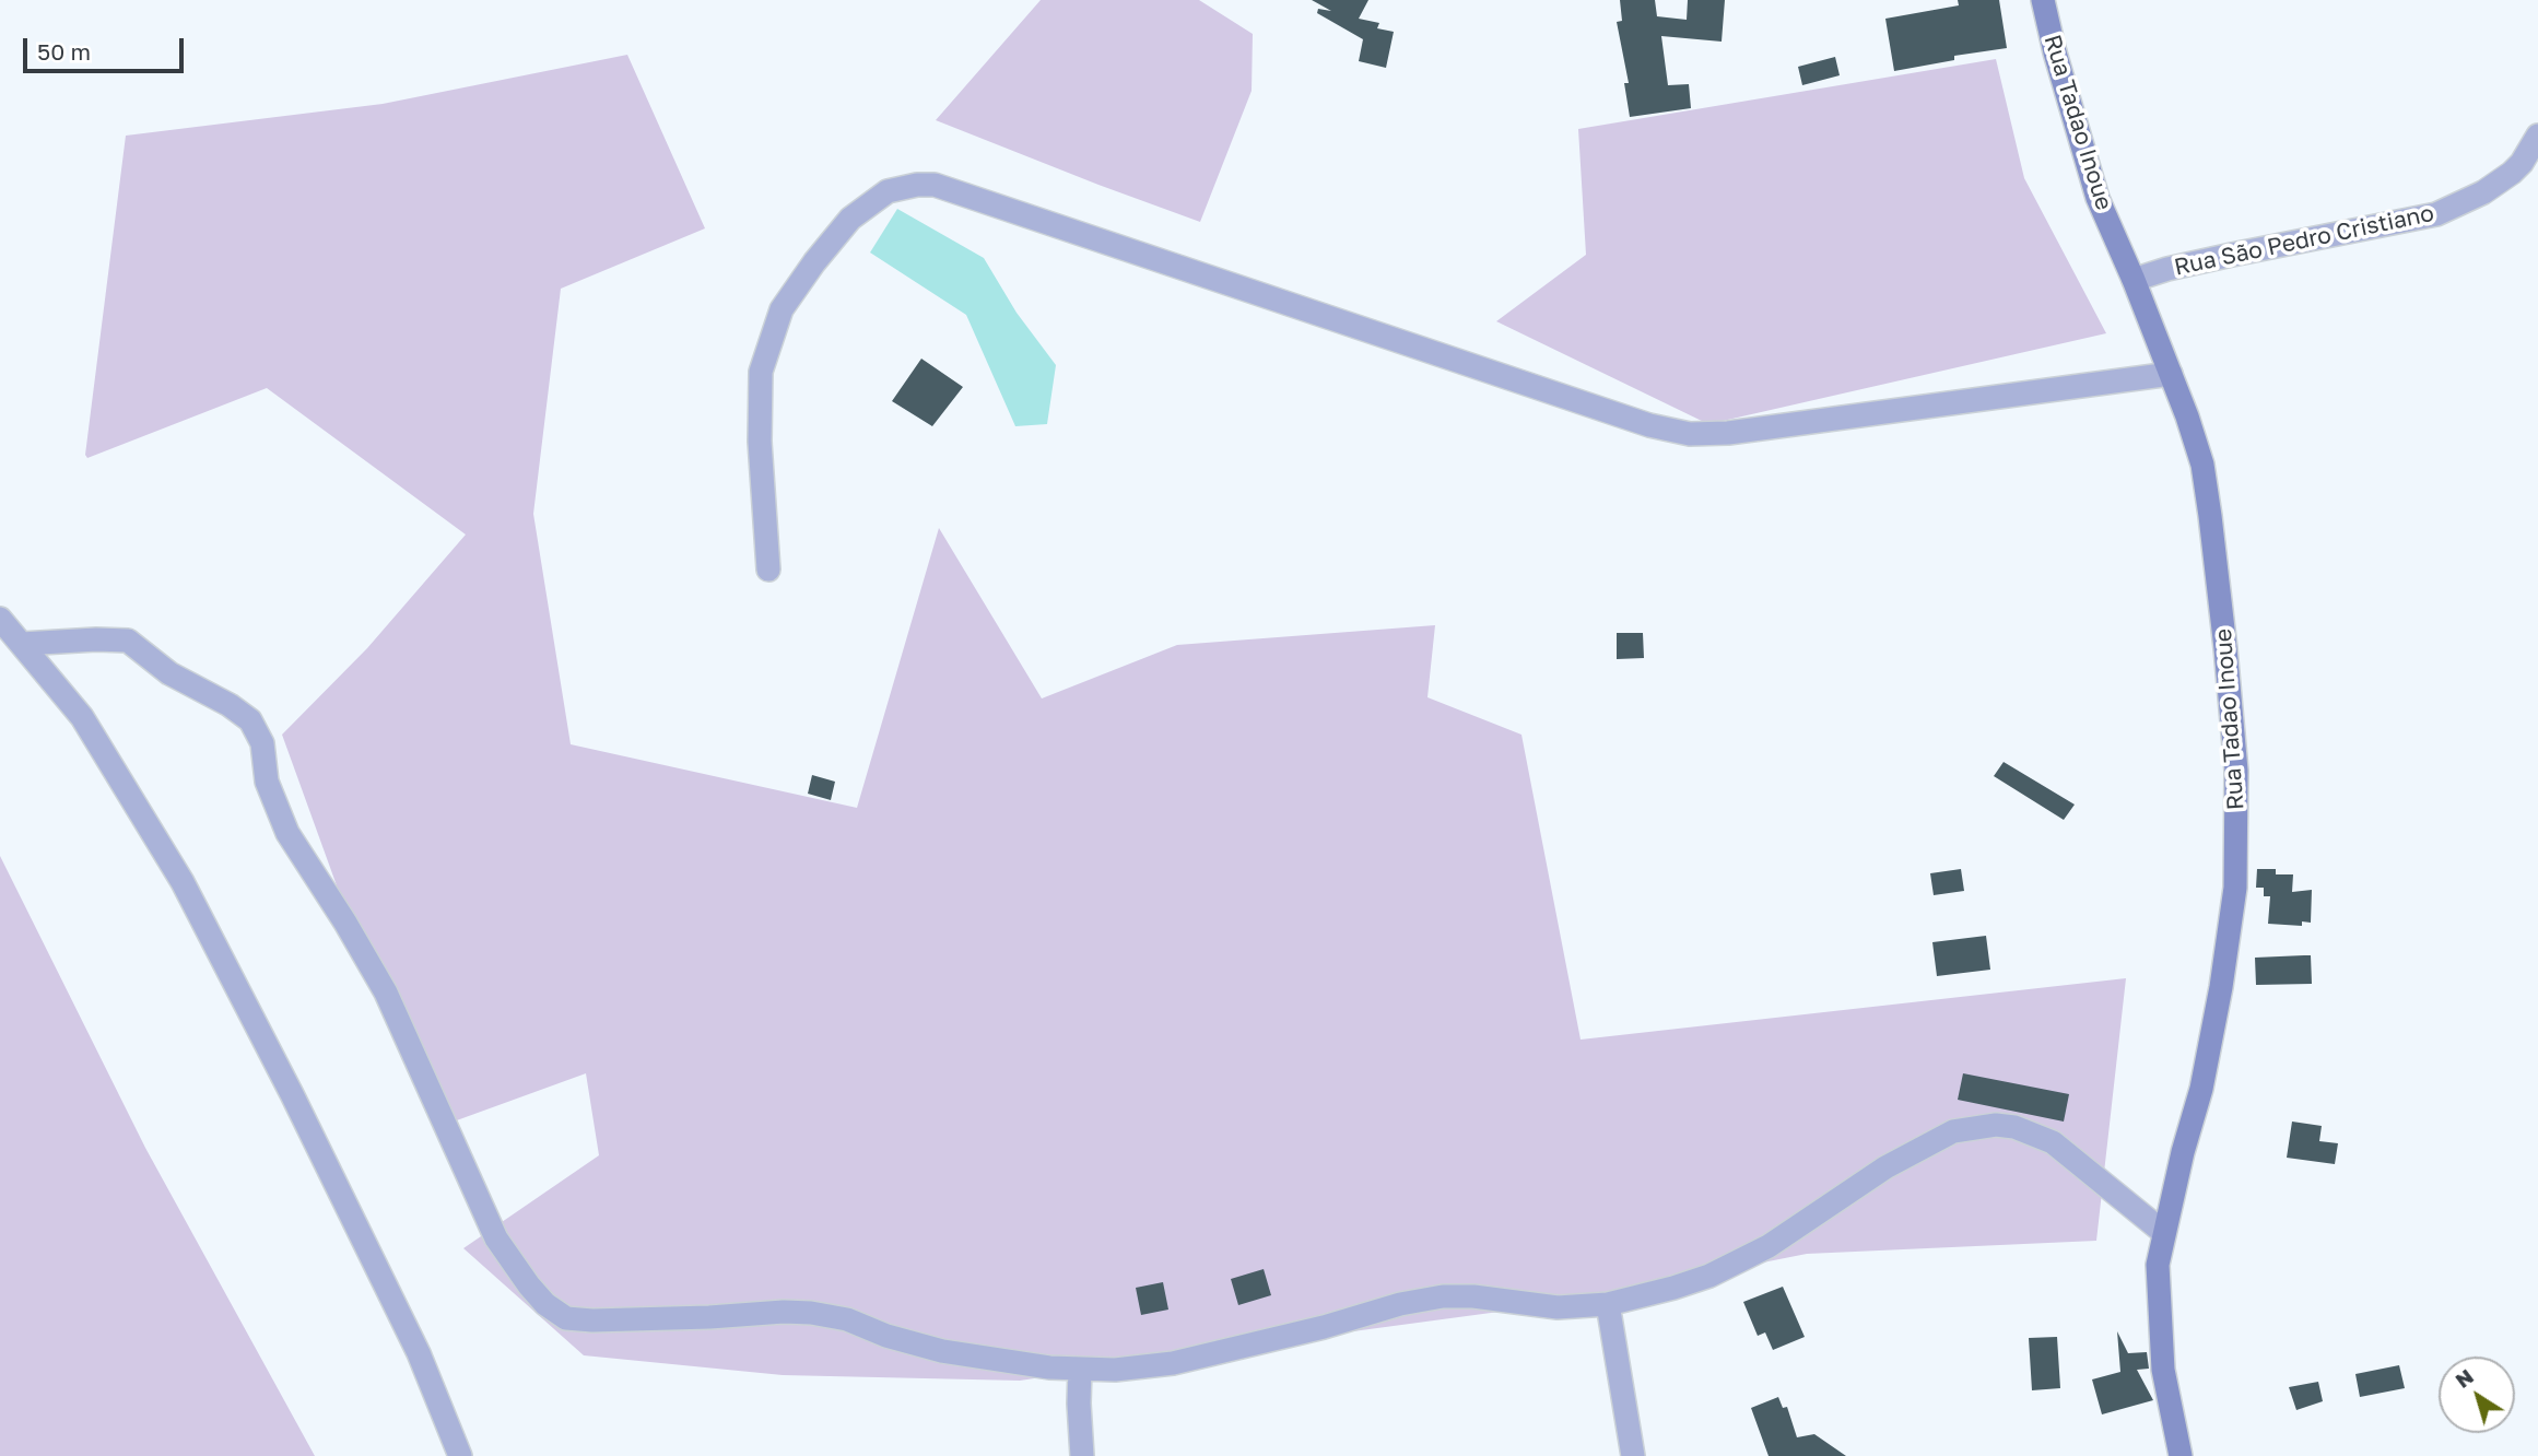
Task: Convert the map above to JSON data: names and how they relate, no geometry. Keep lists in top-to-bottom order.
{
  "streets": {
    "street": ["Rua Tadao Inoue", "Rua São Pedro Cristiano"]
  },
  "crossings": [
    ["Rua Tadao Inoue", "Rua São Pedro Cristiano"]
  ],
  "scale_bar": "50 m",
  "north": "top left"
}
